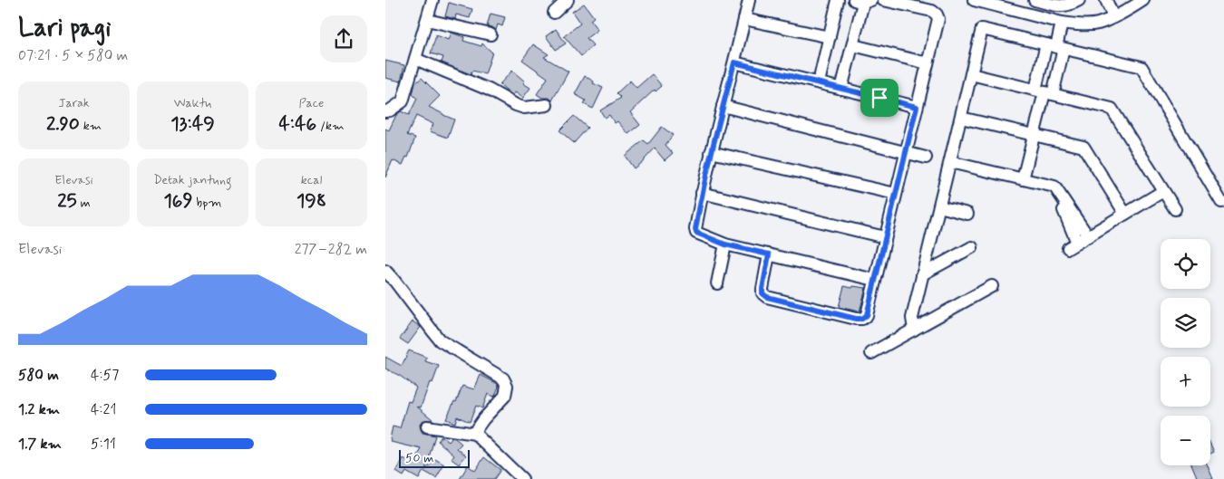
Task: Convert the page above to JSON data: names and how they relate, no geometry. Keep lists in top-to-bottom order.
{
  "scale_bar": "50 m",
  "page": {
    "heading": ["Lari pagi", "07:21 · 5 × 580 m"],
    "stats": [
      ["Jarak", "2.90 km"],
      ["Waktu", "13:49"],
      ["Pace", "4:46 /km"],
      ["Elevasi", "25 m"],
      ["Detak jantung", "169 bpm"],
      ["kcal", "198"]
    ],
    "chart": ["Elevasi", "277–282 m"],
    "map_buttons": ["+", "−"],
    "list": [
      {
        "name": "580 m",
        "note": "4:57"
      },
      {
        "name": "1.2 km",
        "note": "4:21"
      },
      {
        "name": "1.7 km",
        "note": "5:11"
      }
    ],
    "scale": "50 m"
  }
}
